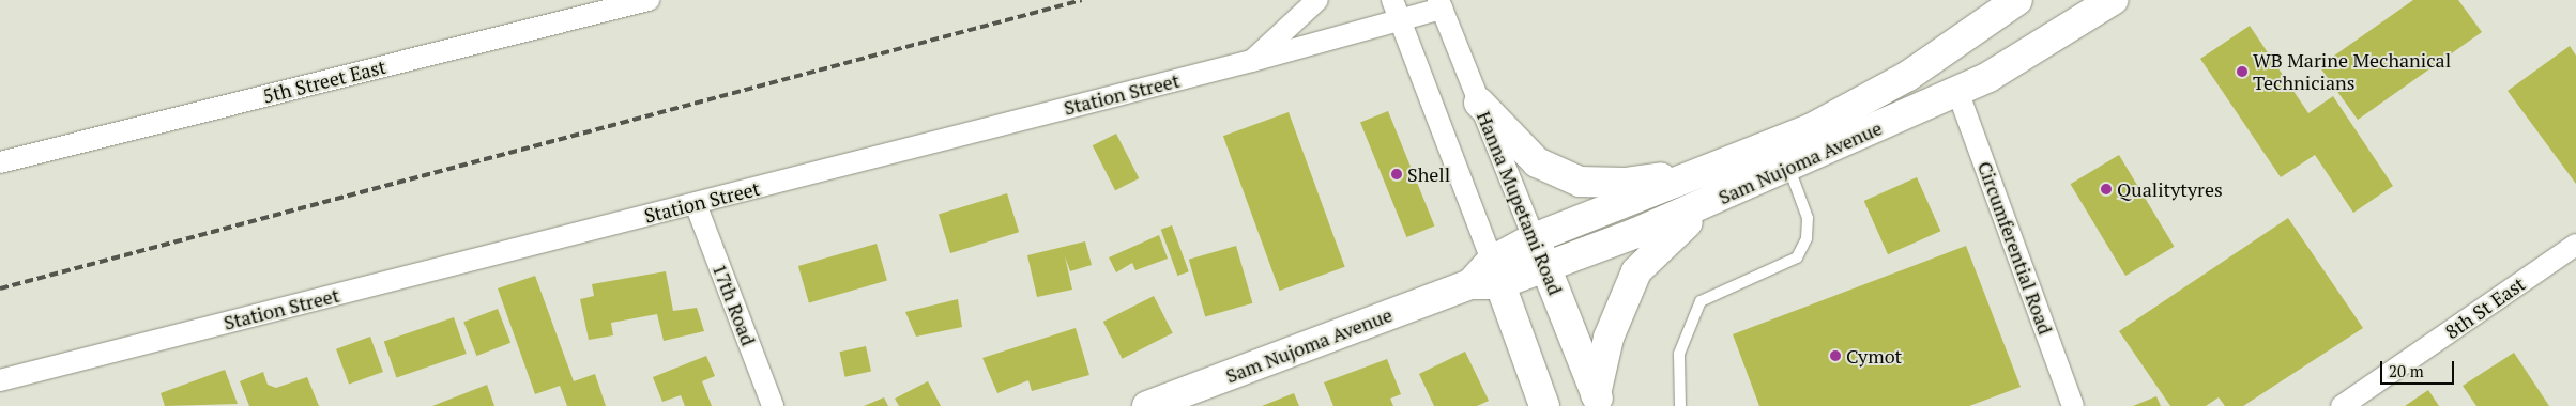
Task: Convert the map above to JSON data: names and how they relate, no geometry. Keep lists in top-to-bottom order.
{
  "streets": {
    "main road": ["Sam Nujoma Avenue", "Hanna Mupetami Road"],
    "street": [
      "5th Street East",
      "Station Street",
      "Circumferential Road",
      "17th Road",
      "8th St East"
    ]
  },
  "crossings": [
    ["Station Street", "Hanna Mupetami Road"],
    ["Station Street", "17th Road"],
    ["Sam Nujoma Avenue", "Hanna Mupetami Road"],
    ["Sam Nujoma Avenue", "Circumferential Road"]
  ],
  "places": [
    "WB Marine Mechanical Technicians",
    "Shell",
    "Qualitytyres",
    "Cymot"
  ],
  "scale_bar": "20 m"
}
